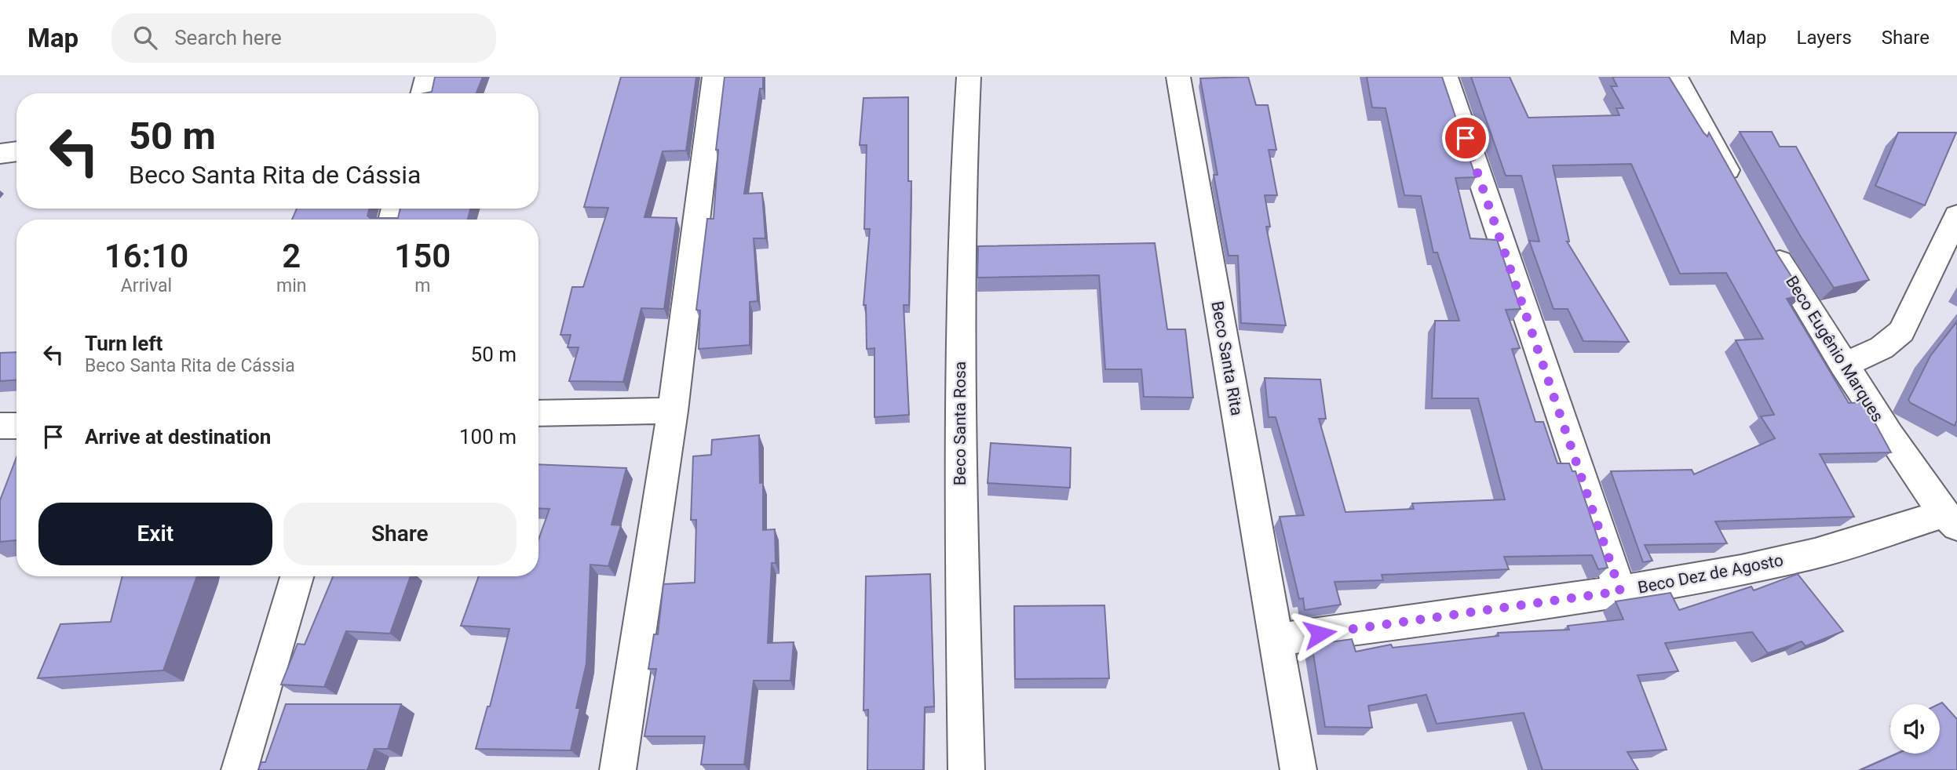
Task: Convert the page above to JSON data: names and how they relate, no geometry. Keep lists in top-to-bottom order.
{
  "streets": {
    "street": [
      "Beco Eugênio Marques",
      "Beco Santa Rita",
      "Beco Santa Rosa",
      "Beco Dez de Agosto"
    ]
  },
  "crossings": [
    ["Beco Eugênio Marques", "Beco Dez de Agosto"],
    ["Beco Santa Rita", "Beco Dez de Agosto"]
  ],
  "page": {
    "header": "Map",
    "search": "Search here",
    "nav": ["Map", "Layers", "Share"],
    "turn": ["50 m", "Beco Santa Rita de Cássia"],
    "eta": [
      "16:10",
      "Arrival",
      "2",
      "min",
      "150",
      "m"
    ],
    "list": [
      {
        "name": "Turn left",
        "note": "Beco Santa Rita de Cássia",
        "value": "50 m"
      },
      {
        "name": "Arrive at destination",
        "value": "100 m"
      }
    ],
    "buttons": ["Exit", "Share"]
  }
}
